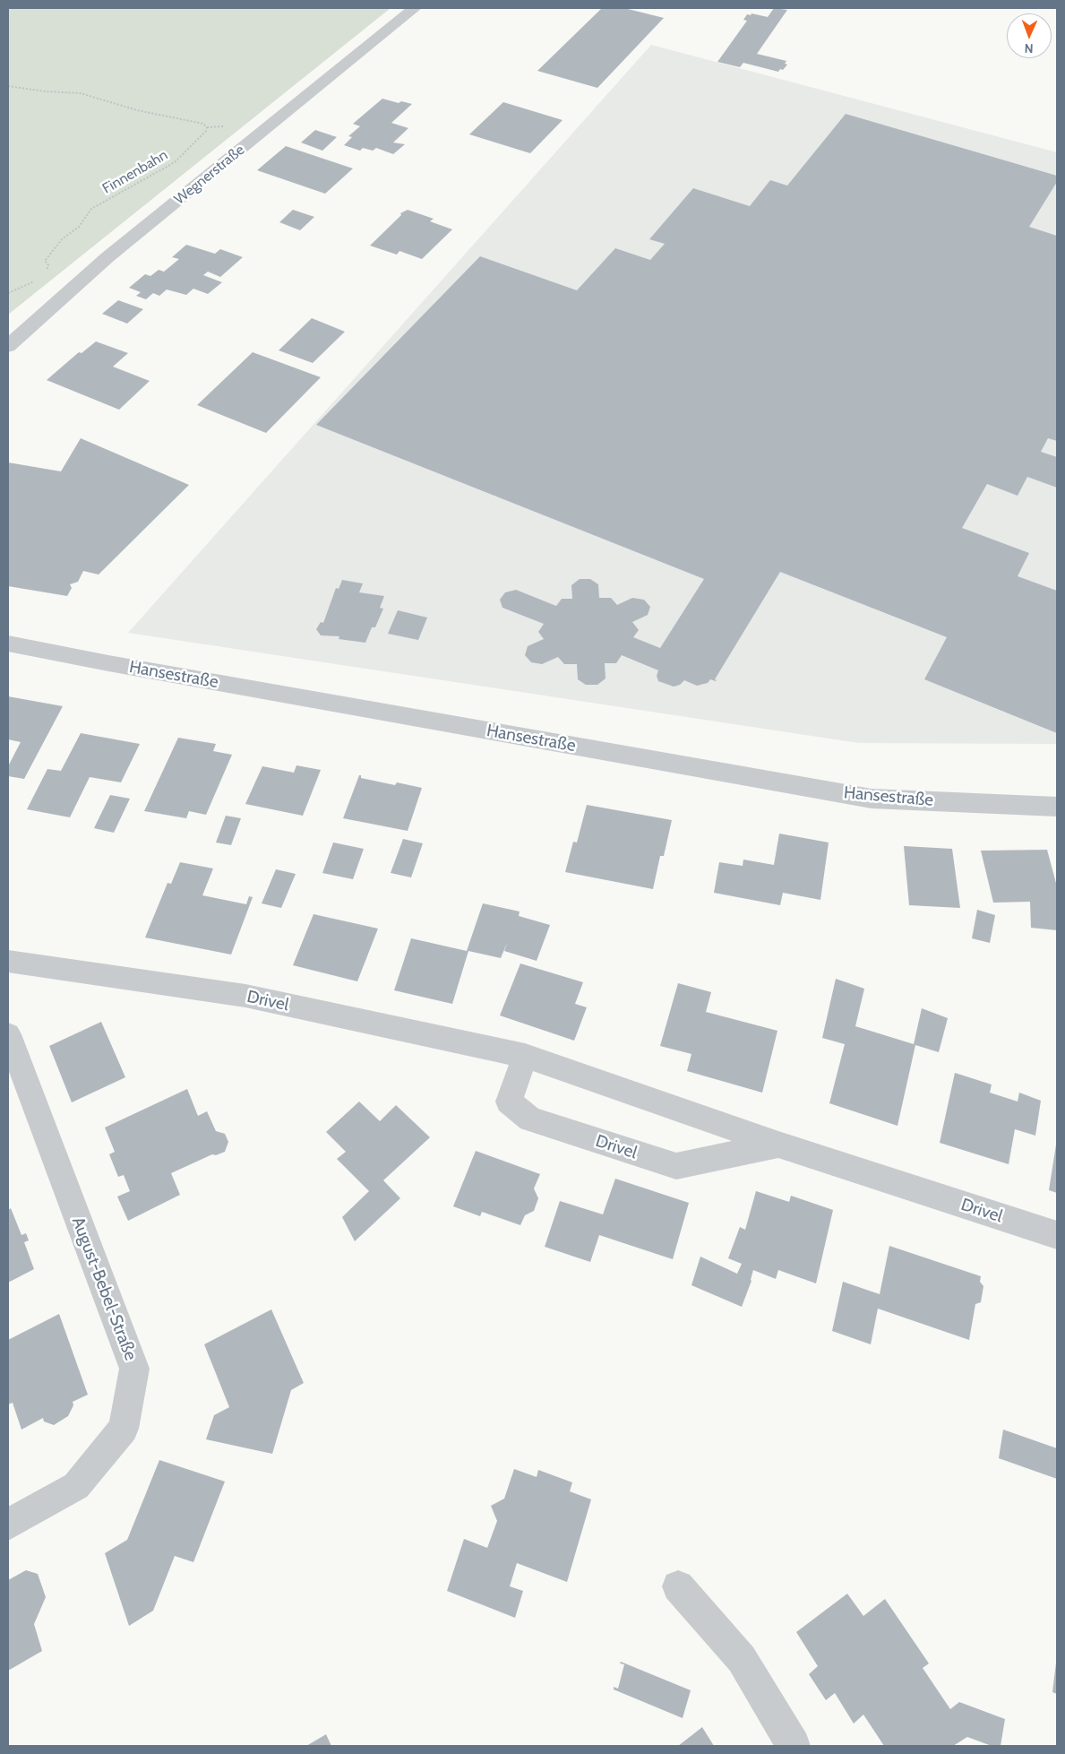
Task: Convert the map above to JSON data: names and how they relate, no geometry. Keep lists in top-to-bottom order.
{
  "streets": {
    "street": [
      "Wegnerstraße",
      "Hansestraße",
      "Drivel",
      "August-Bebel-Straße"
    ],
    "path": ["Finnenbahn"]
  },
  "north": "bottom"
}
